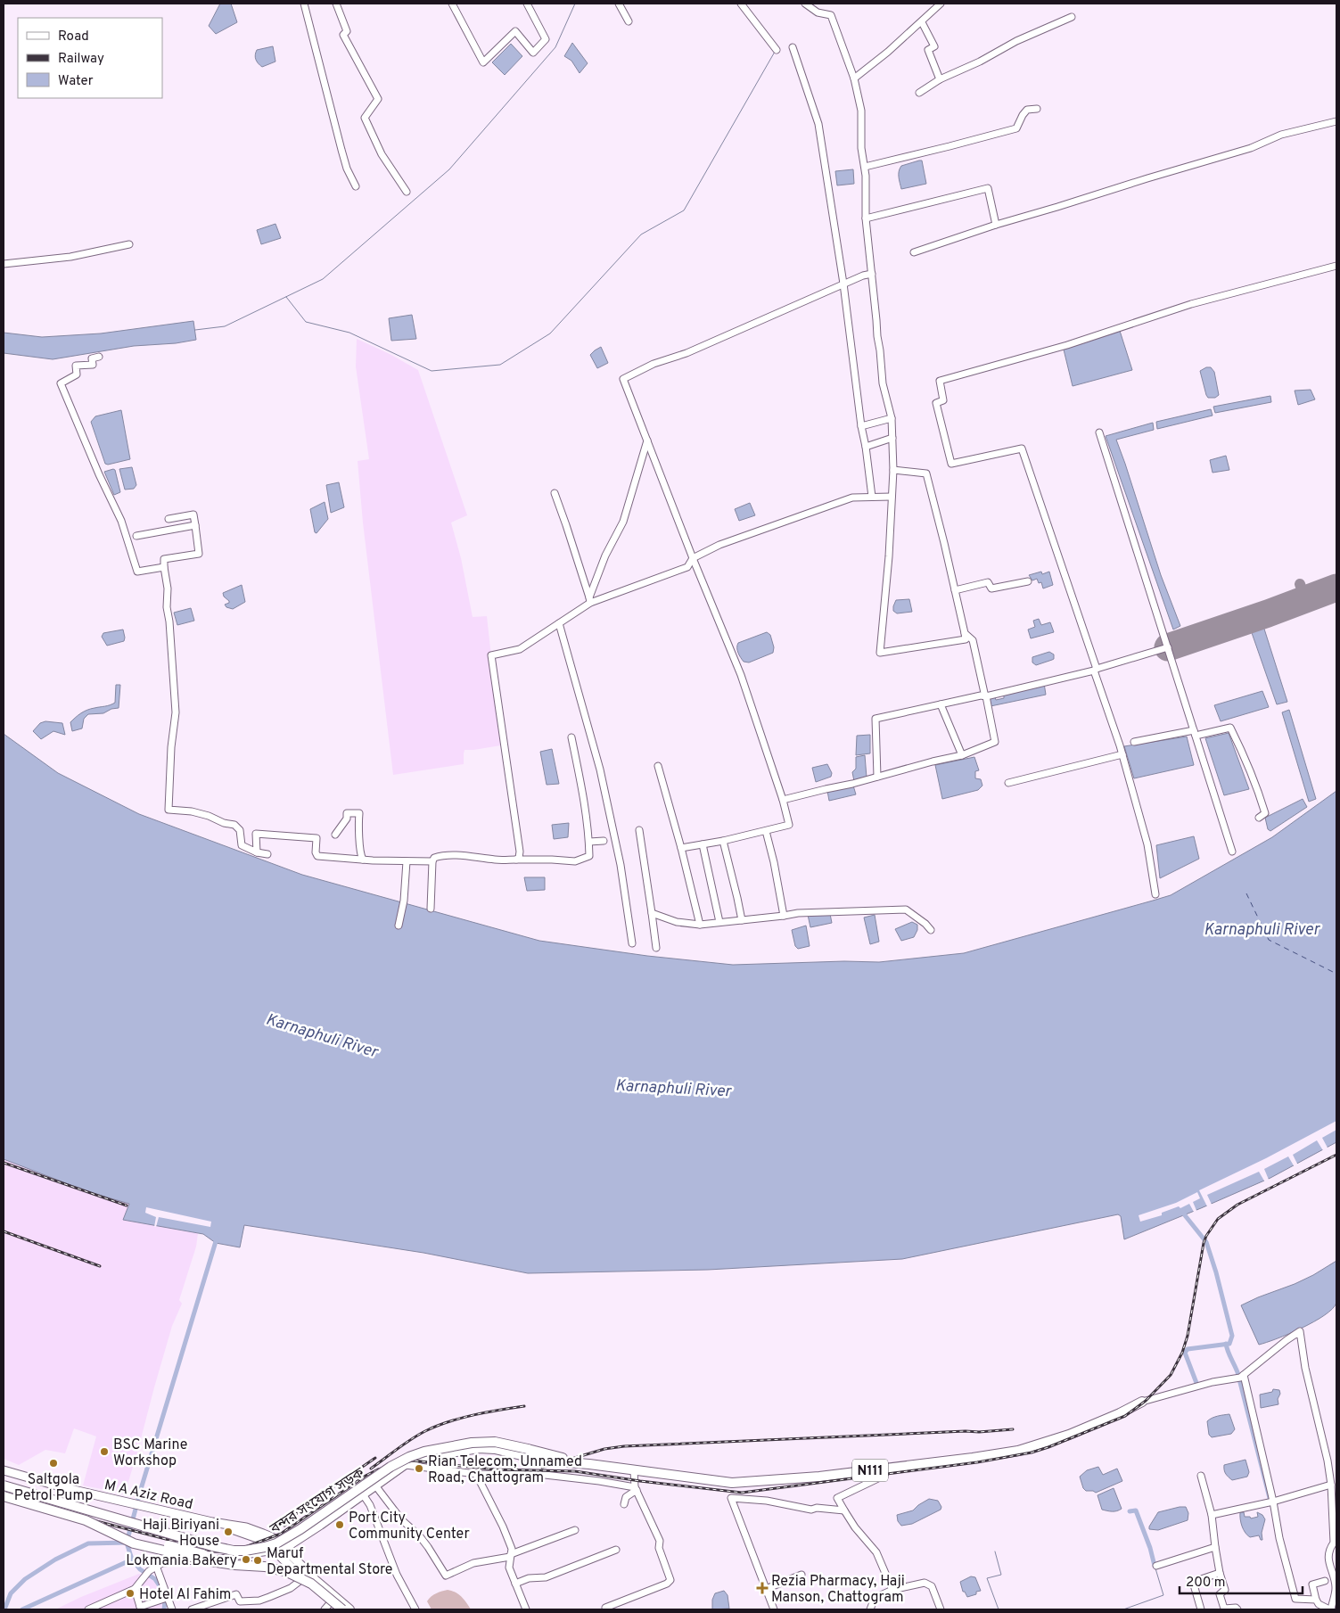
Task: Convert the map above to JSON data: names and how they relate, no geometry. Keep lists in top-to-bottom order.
{
  "streets": {
    "highway": ["N111", "বন্দর সংযোগ সড়ক"],
    "main road": ["M A Aziz Road"]
  },
  "crossings": [
    ["N111", "বন্দর সংযোগ সড়ক"]
  ],
  "water": ["Karnaphuli River"],
  "places": {
    "other": [
      "BSC Marine Workshop",
      "Saltgola Petrol Pump",
      "Rian Telecom, Unnamed Road, Chattogram",
      "Port City Community Center",
      "Haji Biriyani House",
      "Lokmania Bakery",
      "Maruf Departmental Store",
      "Hotel Al Fahim"
    ],
    "health": ["Rezia Pharmacy, Haji Manson, Chattogram"]
  },
  "legend": ["Road", "Railway", "Water"],
  "scale_bar": "200 m"
}
